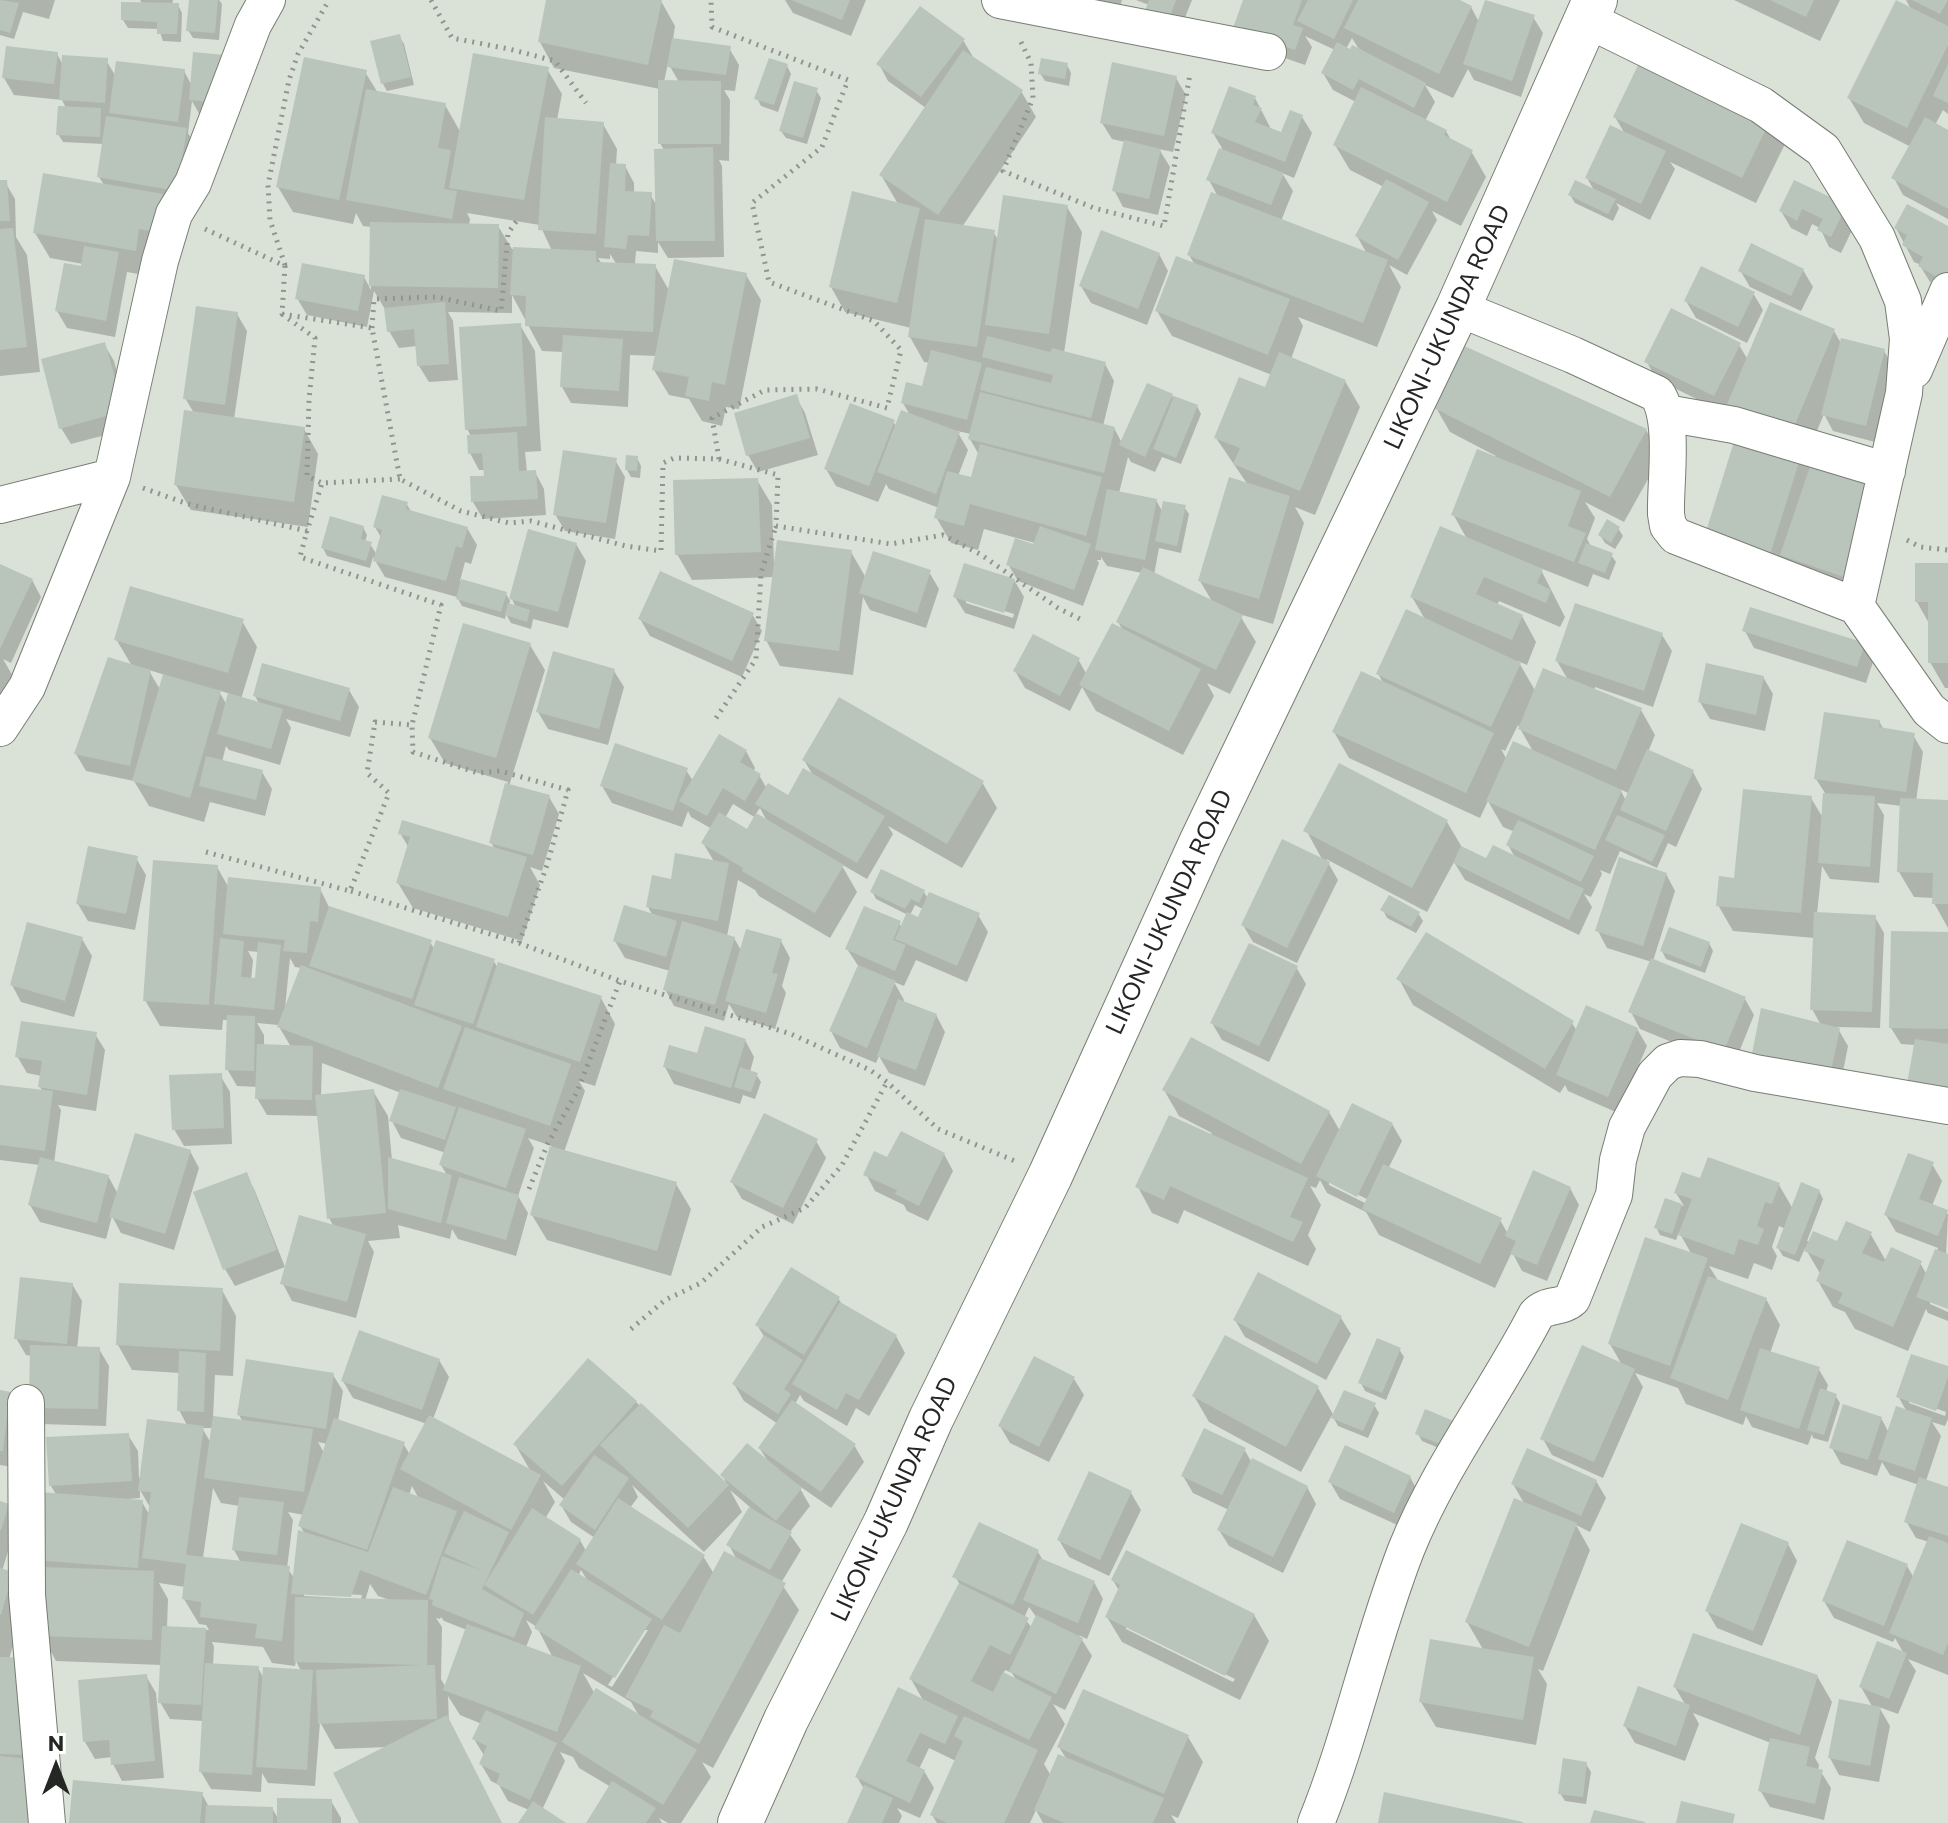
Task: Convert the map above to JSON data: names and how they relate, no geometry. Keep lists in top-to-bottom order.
{
  "streets": {
    "highway": ["LIKONI-UKUNDA ROAD"]
  },
  "north": "top"
}
